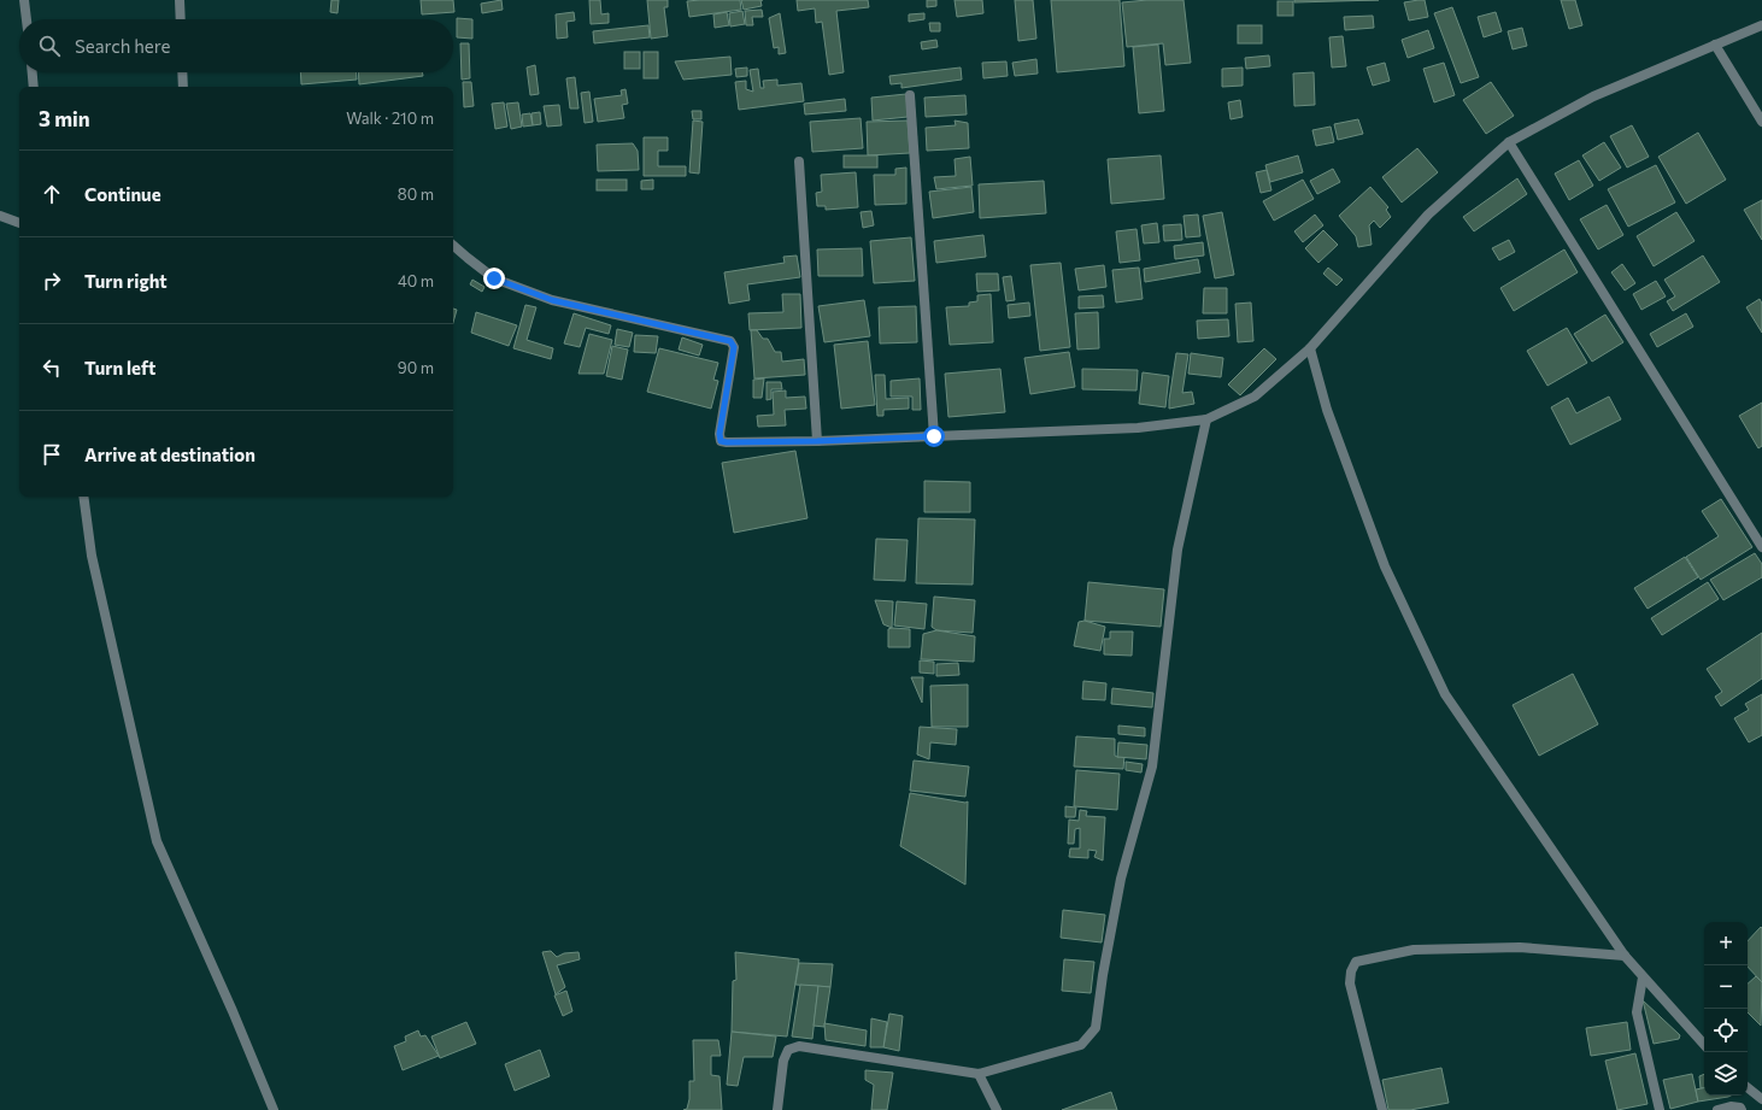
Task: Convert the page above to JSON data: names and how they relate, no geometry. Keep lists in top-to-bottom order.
{
  "page": {
    "search": "Search here",
    "heading": ["3 min", "Walk · 210 m"],
    "list": [
      ["Continue", "80 m"],
      ["Turn right", "40 m"],
      ["Turn left", "90 m"],
      "Arrive at destination"
    ],
    "map_buttons": ["+", "−"]
  }
}
